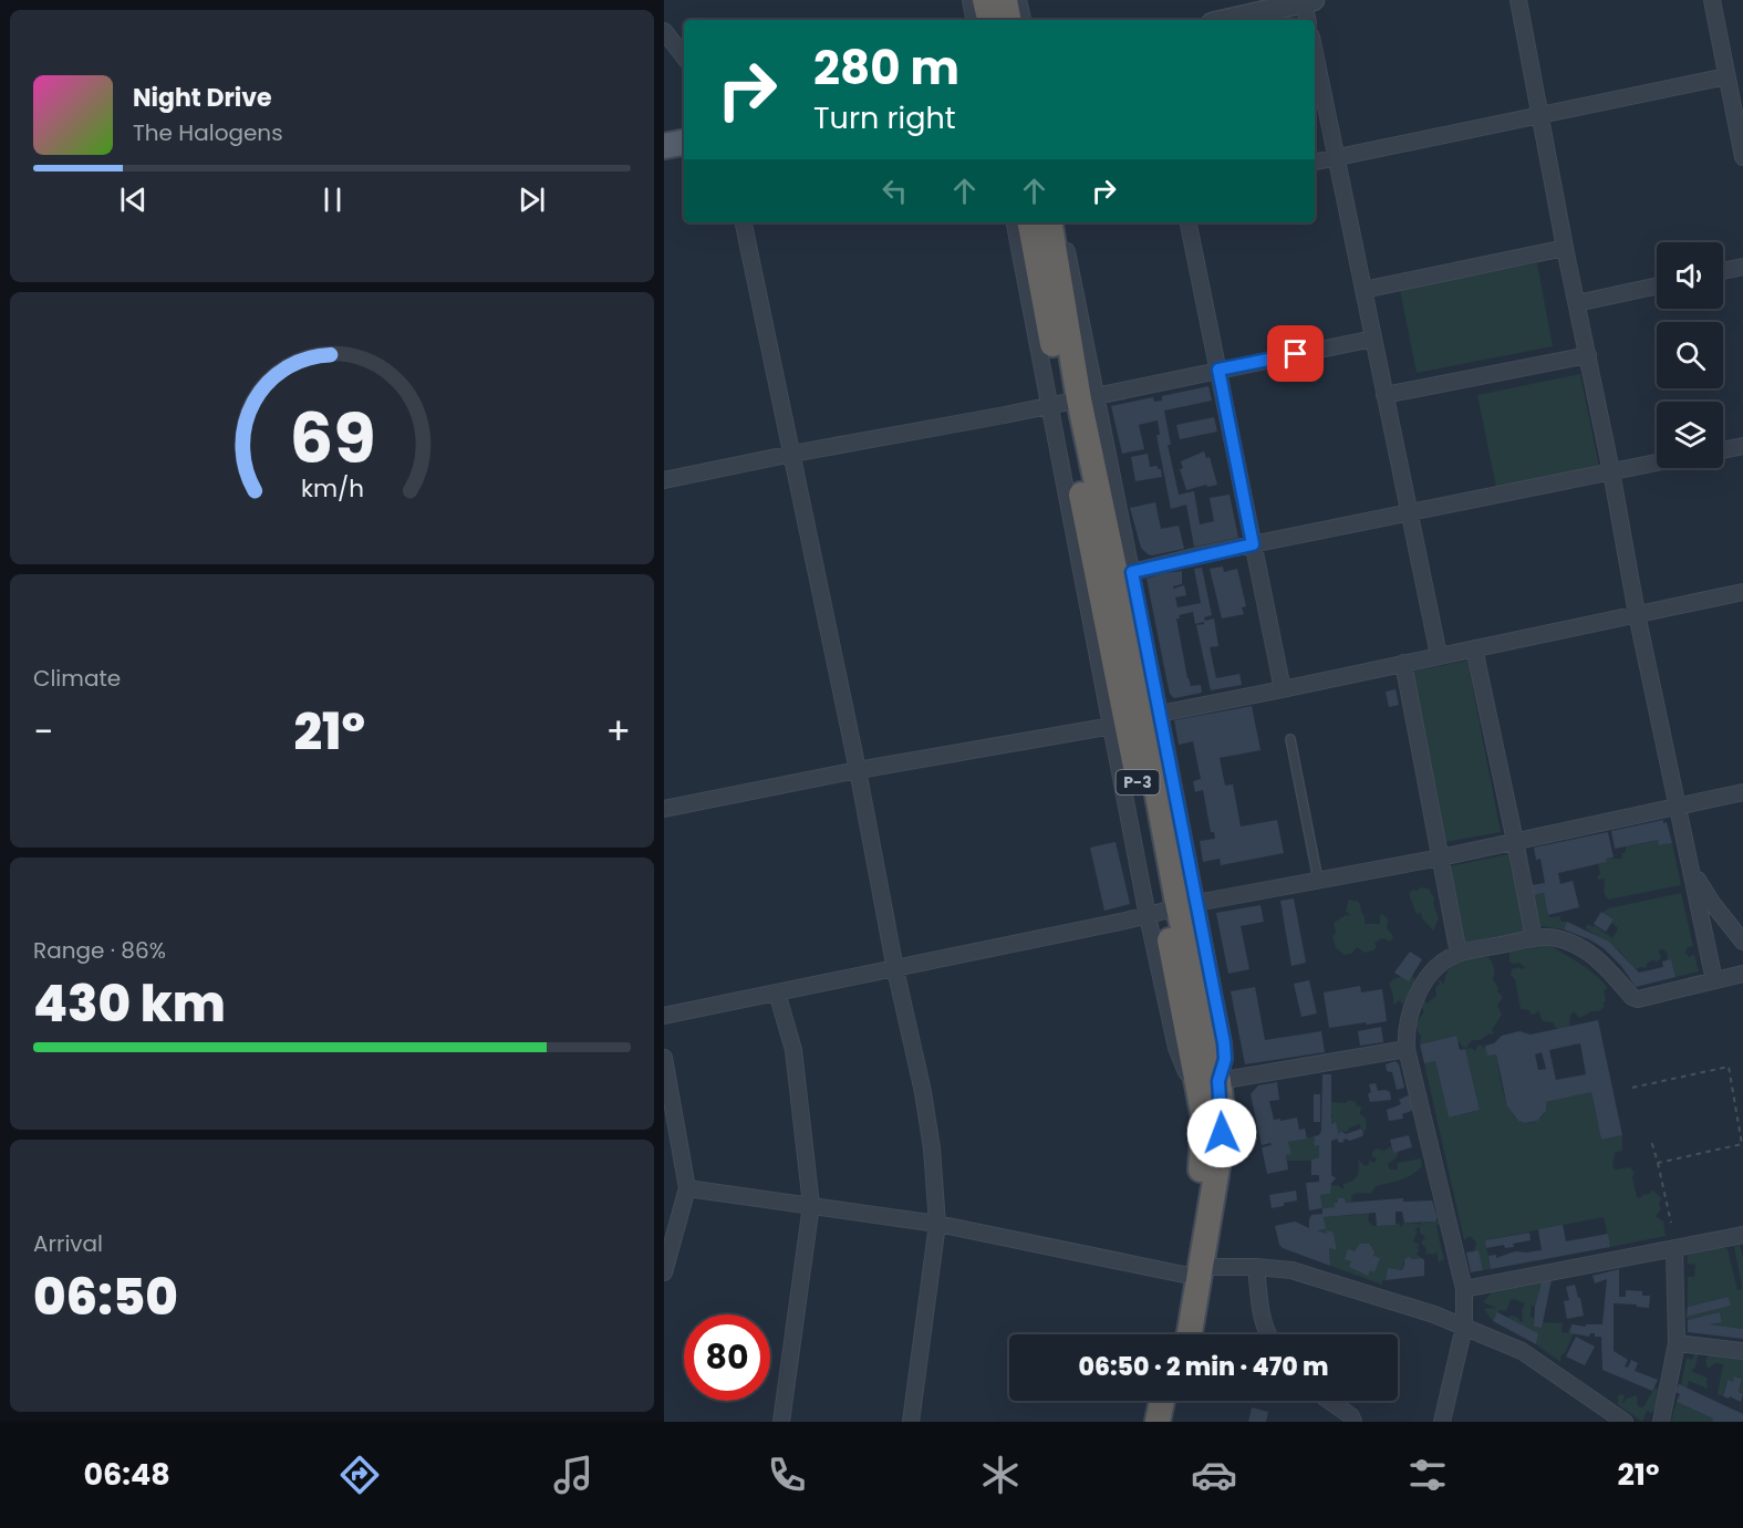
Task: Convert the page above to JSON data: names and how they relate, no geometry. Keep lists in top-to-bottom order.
{
  "streets": {
    "highway": ["P-3"]
  },
  "page": {
    "turn": ["280 m", "Turn right"],
    "song": ["Night Drive", "The Halogens"],
    "tile": [
      "Climate",
      ["Range · 86%", "430 km"],
      ["Arrival", "06:50"]
    ],
    "heat": ["−", "21°", "+"],
    "limit": "80",
    "trip": "06:50 · 2 min · 470 m",
    "tabs": ["06:48", "21°"],
    "gauge": ["69", "km/h"]
  }
}
